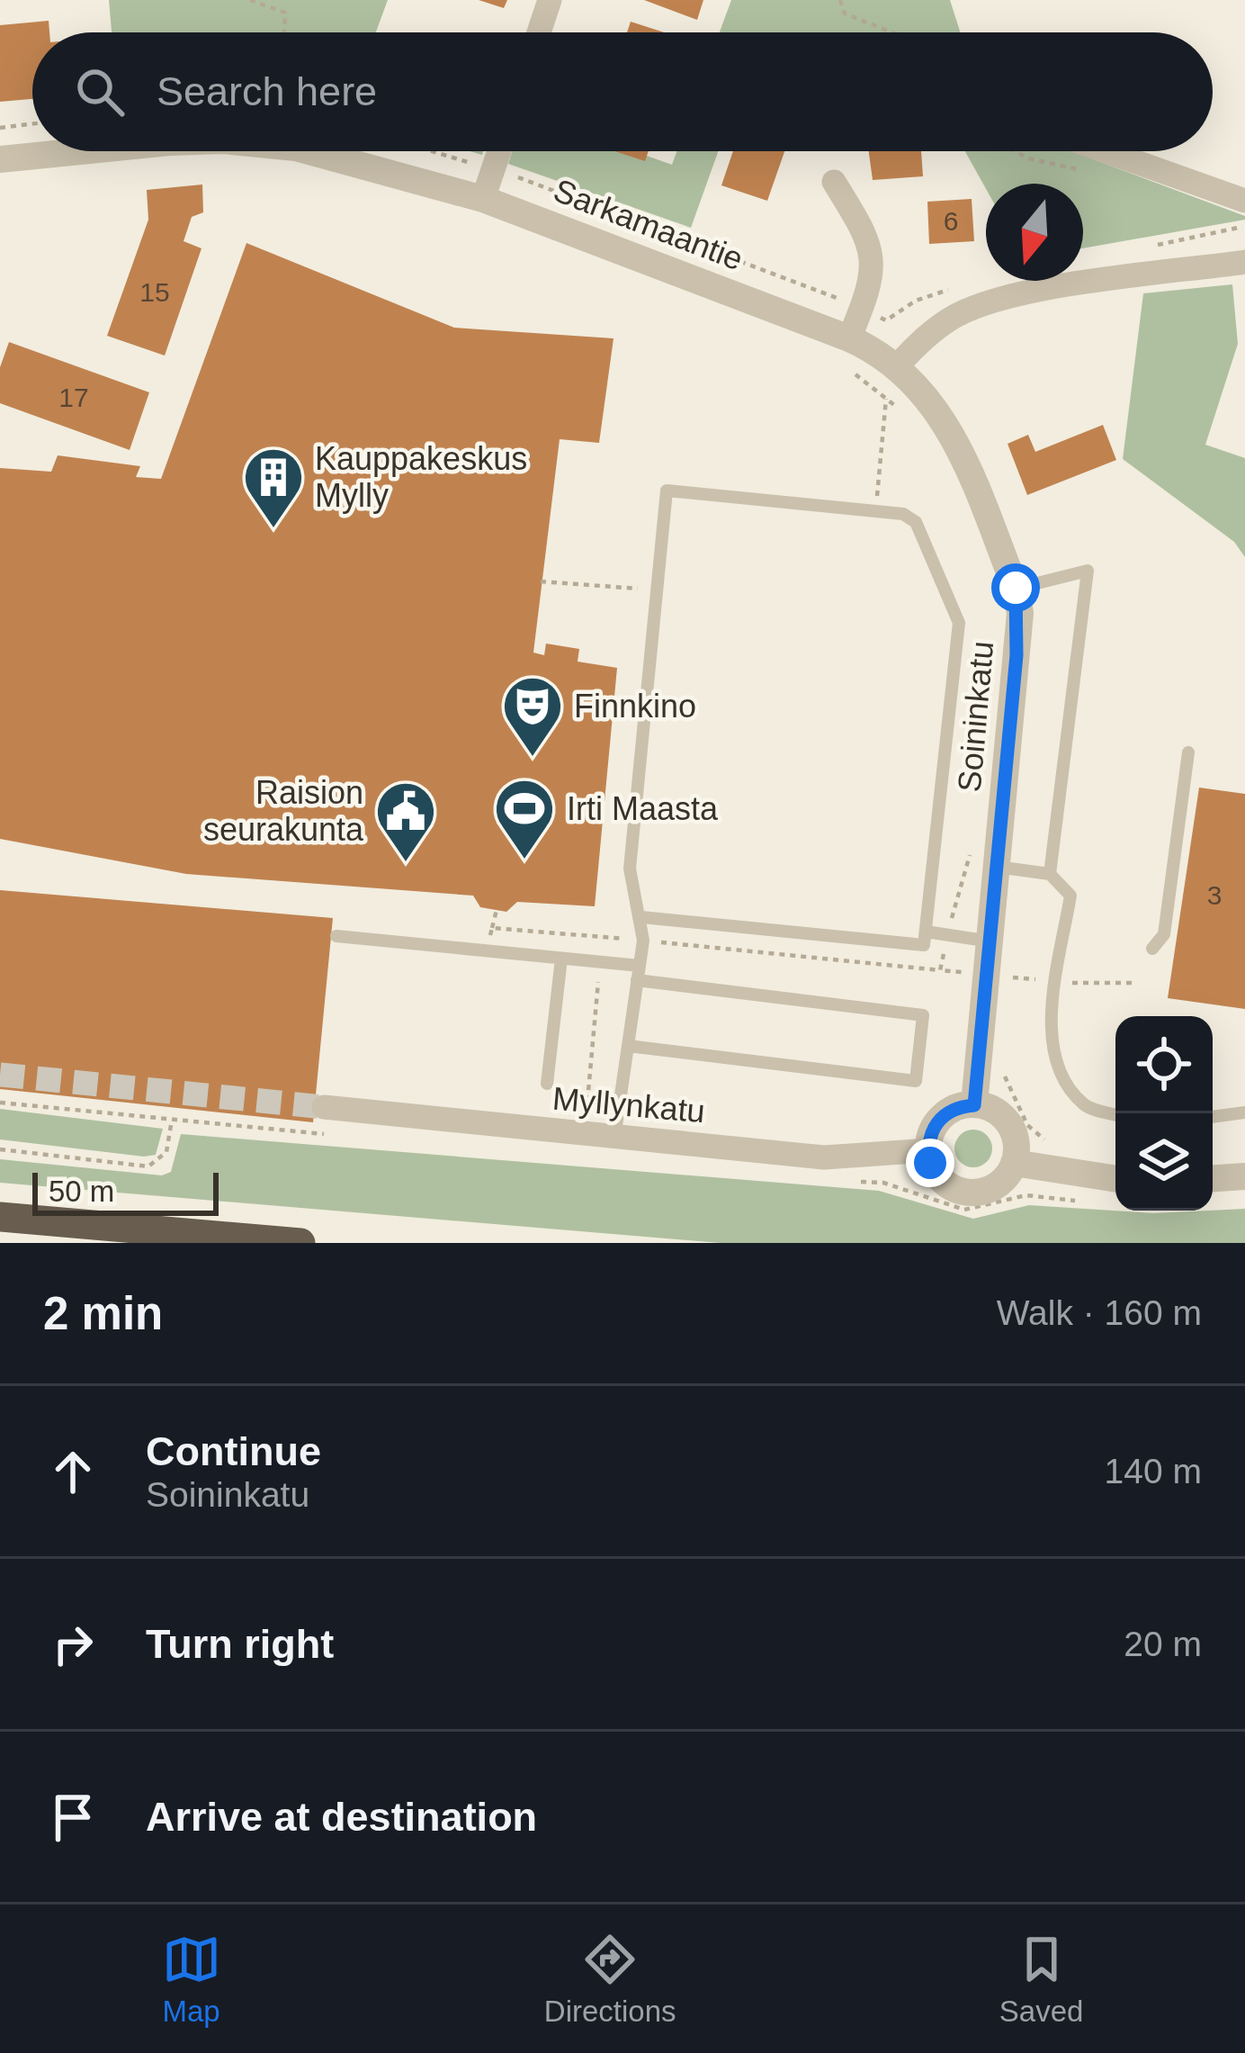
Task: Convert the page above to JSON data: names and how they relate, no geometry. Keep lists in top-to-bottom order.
{
  "streets": {
    "street": ["Sarkamaantie", "Soininkatu", "Myllynkatu"]
  },
  "crossings": [
    ["Sarkamaantie", "Soininkatu"],
    ["Soininkatu", "Myllynkatu"]
  ],
  "places": {
    "building": ["Kauppakeskus Mylly"],
    "theatre": ["Finnkino"],
    "sports": ["Irti Maasta"],
    "public building": ["Raision seurakunta"]
  },
  "house_numbers": [
    "6",
    "15",
    "17",
    "3"
  ],
  "scale_bar": "50 m",
  "north": "bottom",
  "page": {
    "search": "Search here",
    "scale": "50 m",
    "heading": ["2 min", "Walk · 160 m"],
    "list": [
      ["Continue", "Soininkatu", "140 m"],
      ["Turn right", "20 m"],
      "Arrive at destination"
    ],
    "nav": ["Map", "Directions", "Saved"]
  }
}
